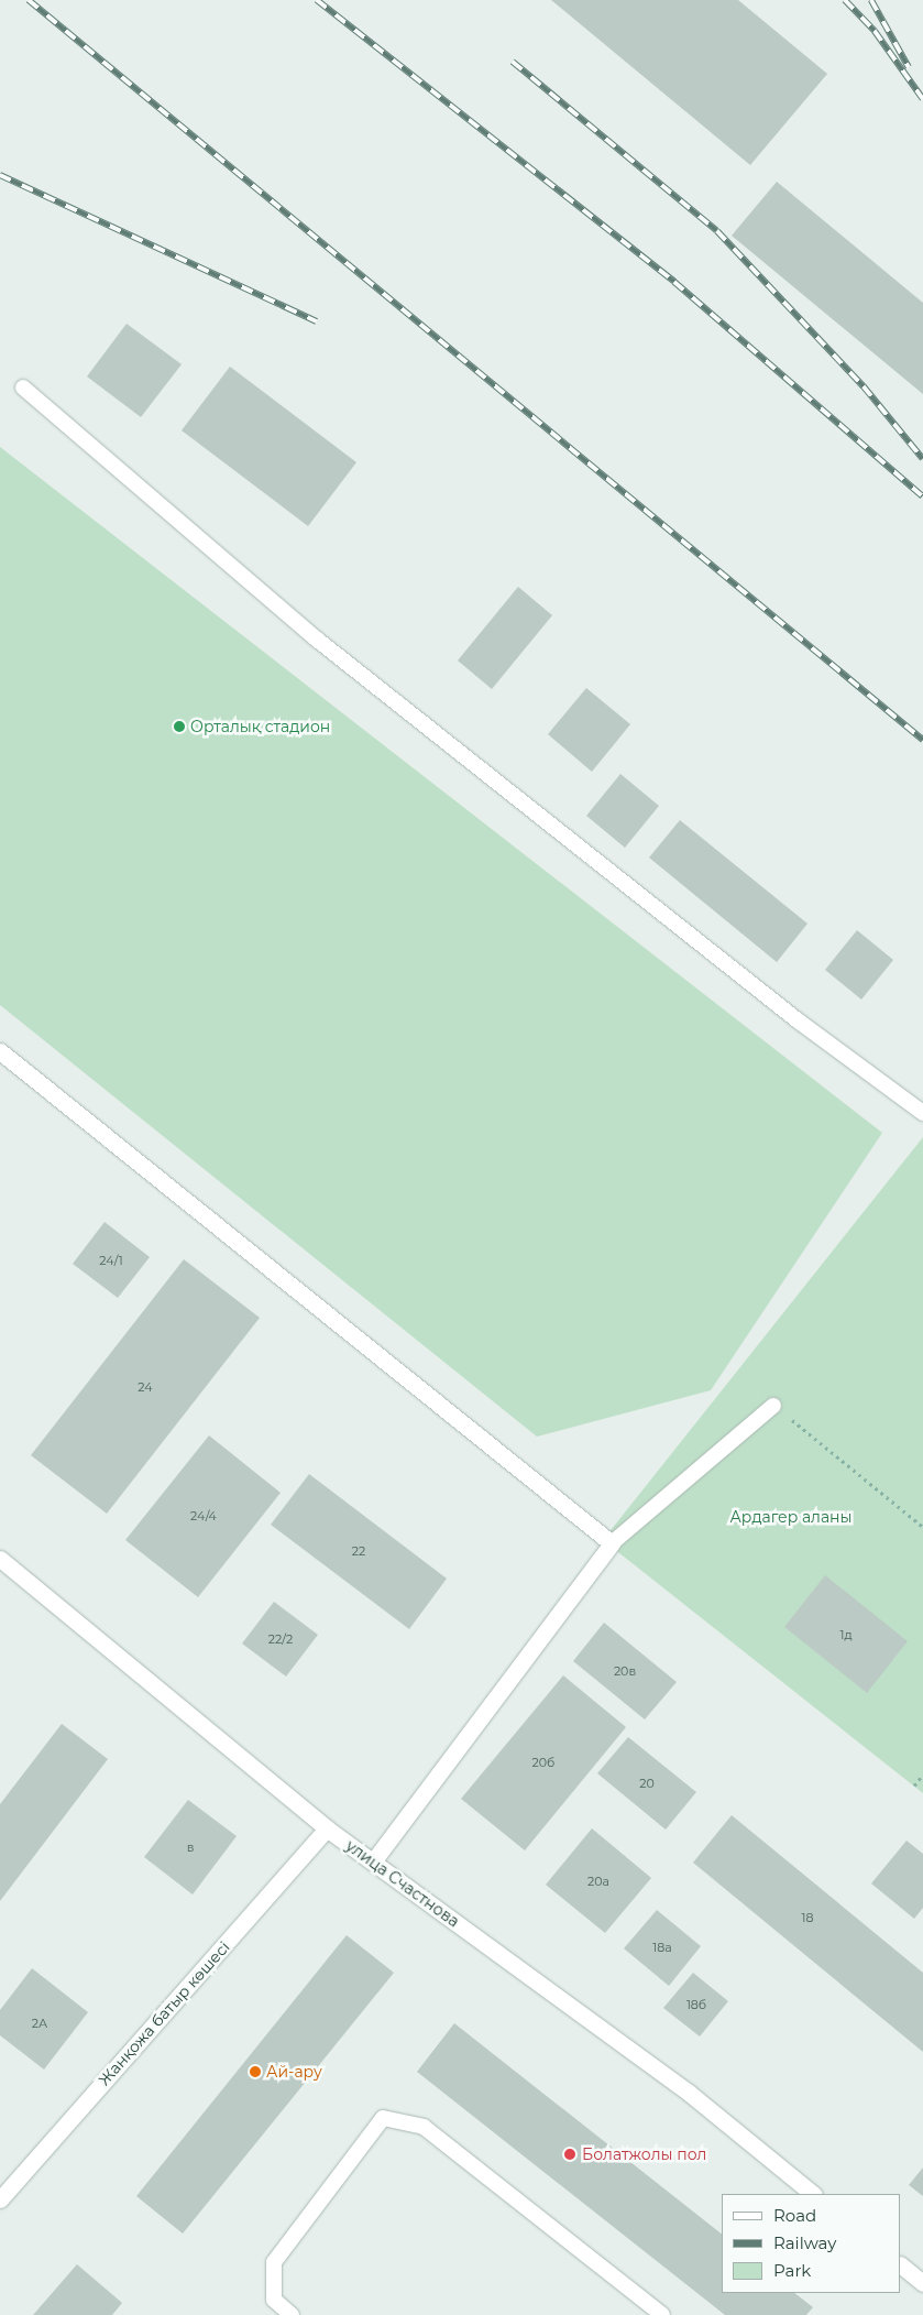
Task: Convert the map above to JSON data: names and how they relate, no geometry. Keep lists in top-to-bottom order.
{
  "streets": {
    "street": ["улица Счастнова", "Жанқожа батыр көшесі"]
  },
  "crossings": [
    ["улица Счастнова", "Жанқожа батыр көшесі"]
  ],
  "parks": ["Ардагер аланы"],
  "places": ["Орталық стадион", "Ай-ару", "Болатжолы пол"],
  "house_numbers": [
    "24/1",
    "24",
    "24/4",
    "22",
    "1д",
    "22/2",
    "20в",
    "20б",
    "20",
    "в",
    "20а",
    "18",
    "18а",
    "18б",
    "2А"
  ],
  "legend": ["Road", "Railway", "Park"]
}
